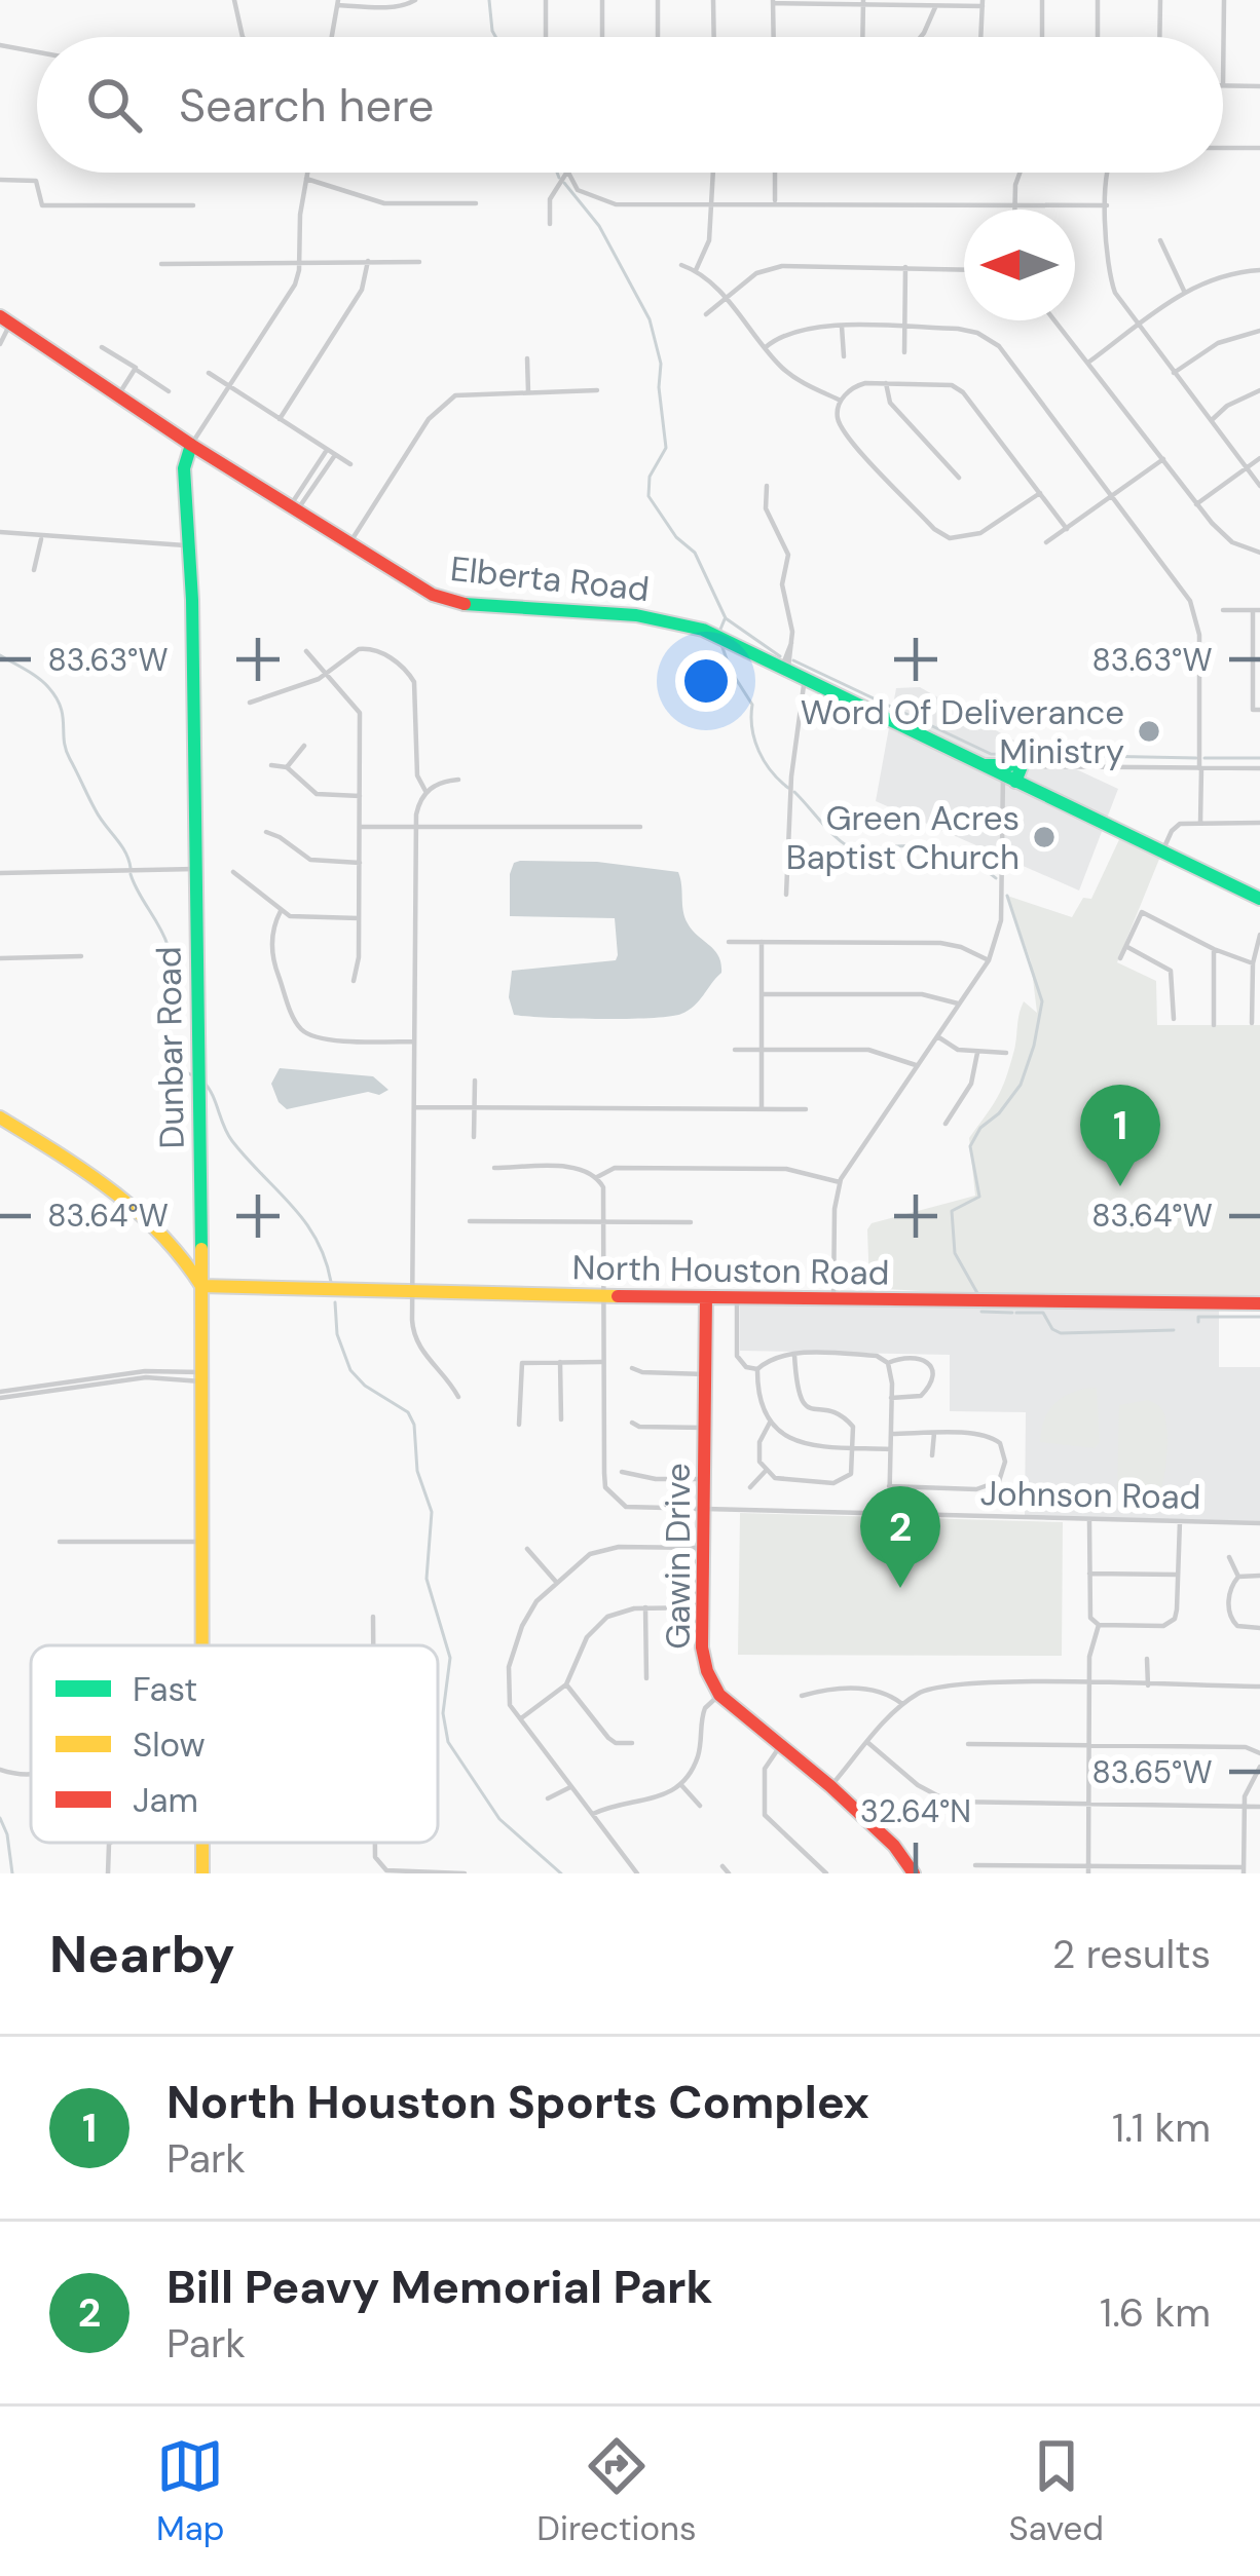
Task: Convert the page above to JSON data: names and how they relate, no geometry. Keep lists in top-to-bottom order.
{
  "streets": {
    "street": [
      "Elberta Road",
      "Dunbar Road",
      "North Houston Road",
      "Johnson Road",
      "Gawin Drive"
    ]
  },
  "crossings": [
    ["Elberta Road", "Dunbar Road"],
    ["Dunbar Road", "North Houston Road"],
    ["North Houston Road", "Johnson Road"],
    ["North Houston Road", "Gawin Drive"],
    ["Johnson Road", "Gawin Drive"]
  ],
  "places": ["Word Of Deliverance Ministry", "Green Acres Baptist Church"],
  "legend": ["Fast", "Slow", "Jam"],
  "north": "left",
  "page": {
    "search": "Search here",
    "pins": ["1", "2"],
    "heading": ["Nearby", "2 results"],
    "list": [
      {
        "mark": "1",
        "name": "North Houston Sports Complex",
        "note": "Park",
        "value": "1.1 km"
      },
      {
        "mark": "2",
        "name": "Bill Peavy Memorial Park",
        "note": "Park",
        "value": "1.6 km"
      }
    ],
    "nav": ["Map", "Directions", "Saved"]
  },
  "coordinates": [
    "83.63°W",
    "83.64°W",
    "83.65°W",
    "32.64°N"
  ]
}
